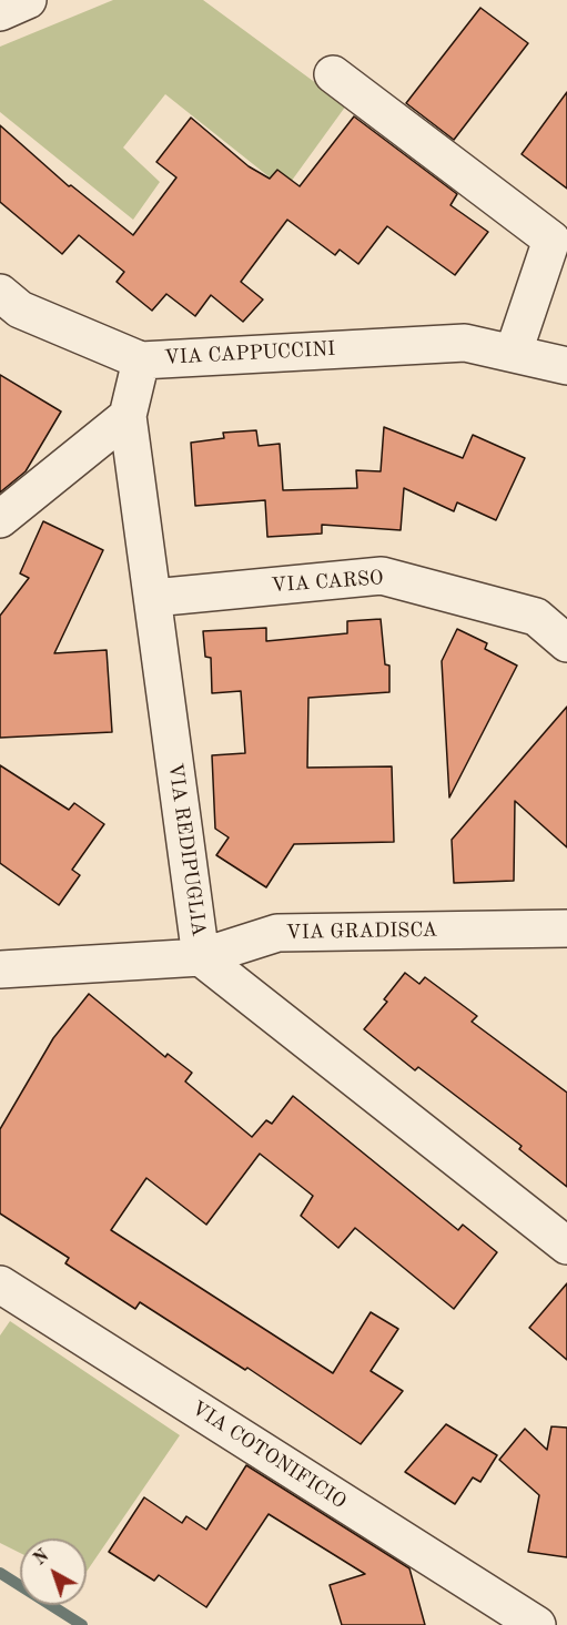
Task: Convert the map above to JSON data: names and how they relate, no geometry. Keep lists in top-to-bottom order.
{
  "streets": {
    "street": [
      "VIA CAPPUCCINI",
      "VIA CARSO",
      "VIA REDIPUGLIA",
      "VIA GRADISCA",
      "VIA COTONIFICIO"
    ]
  },
  "crossings": [
    ["VIA CAPPUCCINI", "VIA REDIPUGLIA"],
    ["VIA CARSO", "VIA REDIPUGLIA"],
    ["VIA REDIPUGLIA", "VIA GRADISCA"]
  ],
  "north": "top left"
}
